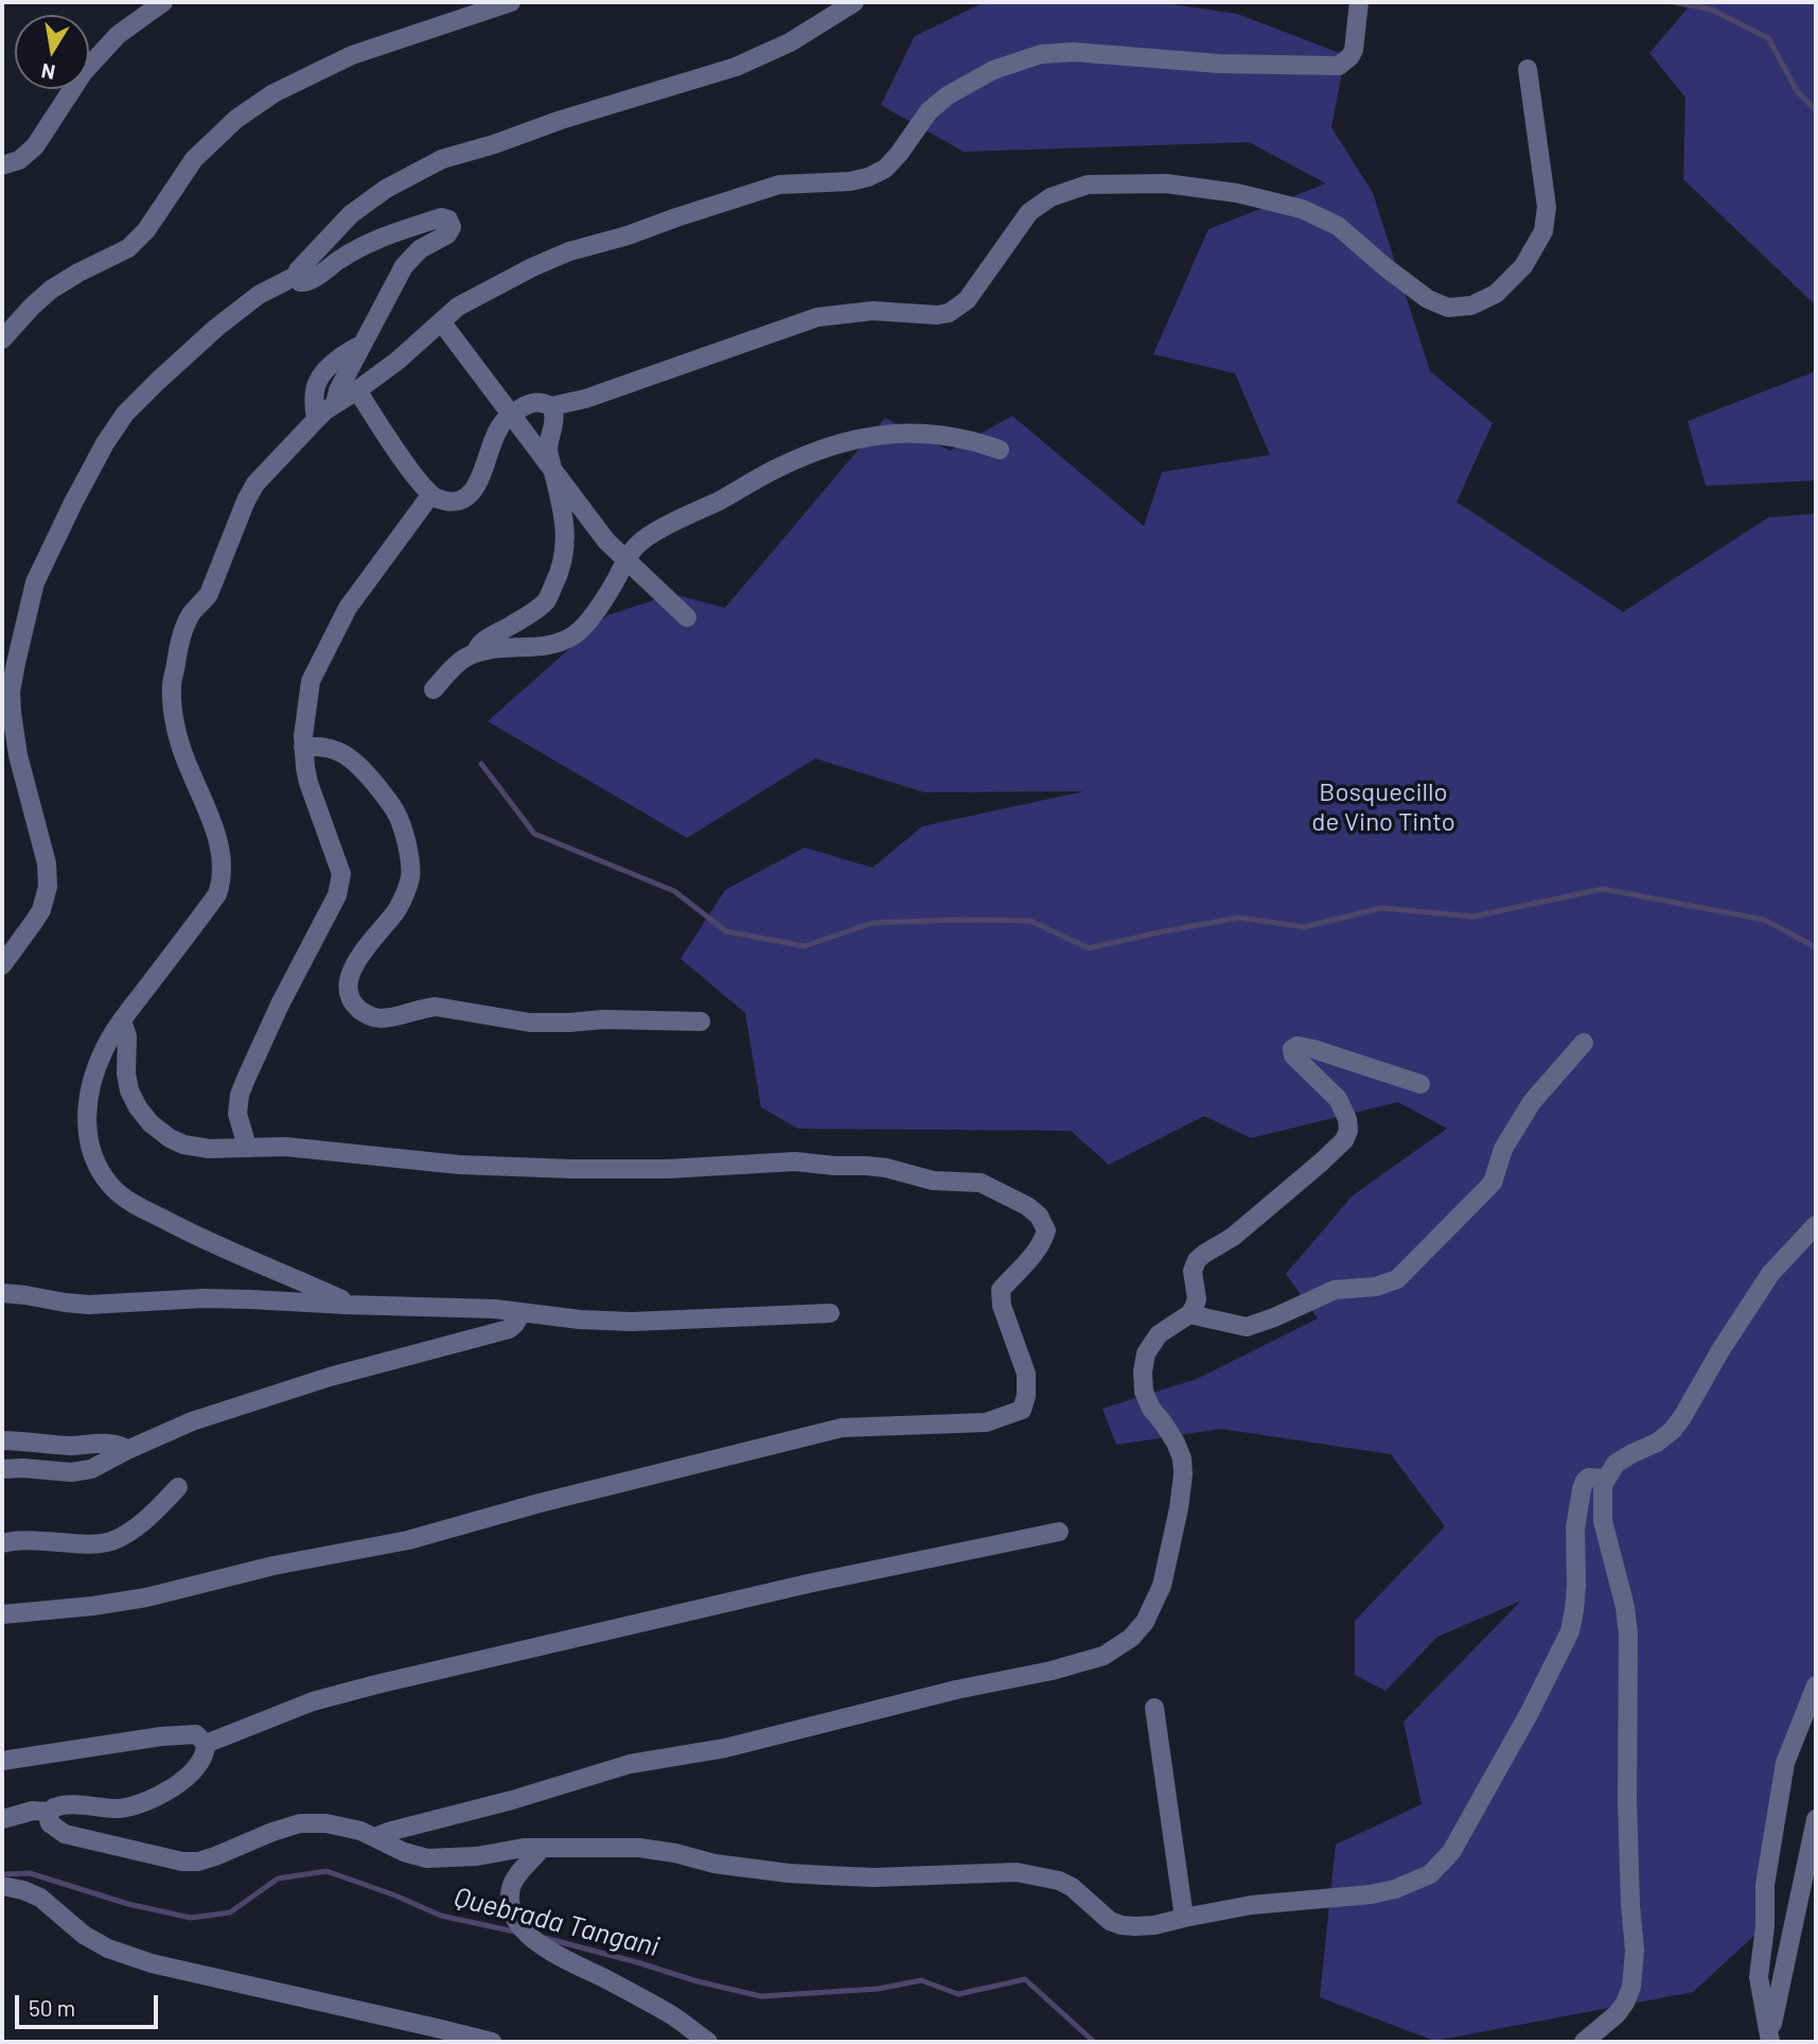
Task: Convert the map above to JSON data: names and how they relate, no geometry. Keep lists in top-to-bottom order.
{
  "water": ["Quebrada Tangani"],
  "parks": ["Bosquecillo de Vino Tinto"],
  "scale_bar": "50 m",
  "north": "bottom"
}
